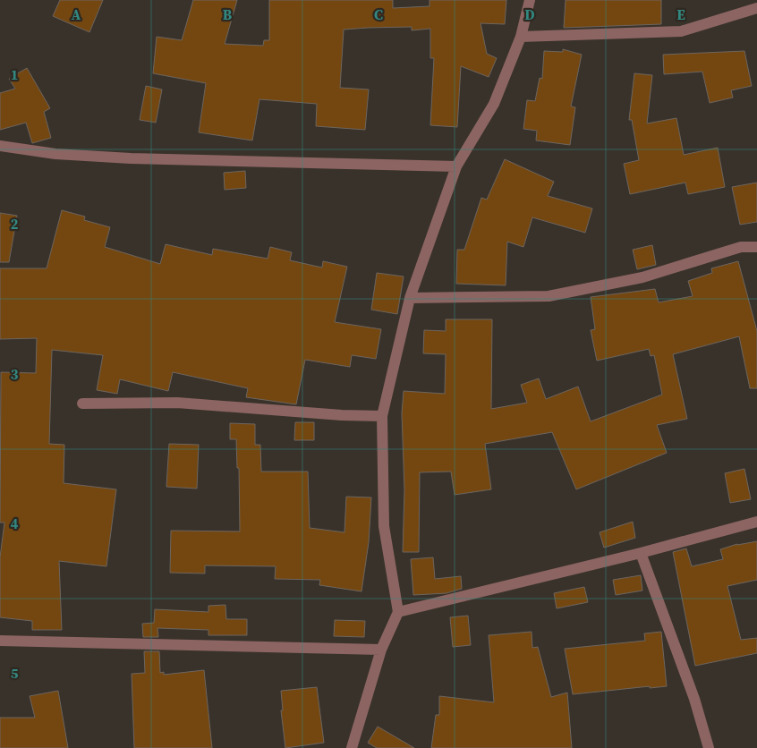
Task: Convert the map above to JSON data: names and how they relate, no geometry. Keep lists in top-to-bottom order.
{
  "grid": {
    "columns": [
      "A",
      "B",
      "C",
      "D",
      "E"
    ],
    "rows": [
      "1",
      "2",
      "3",
      "4",
      "5"
    ]
  }
}
